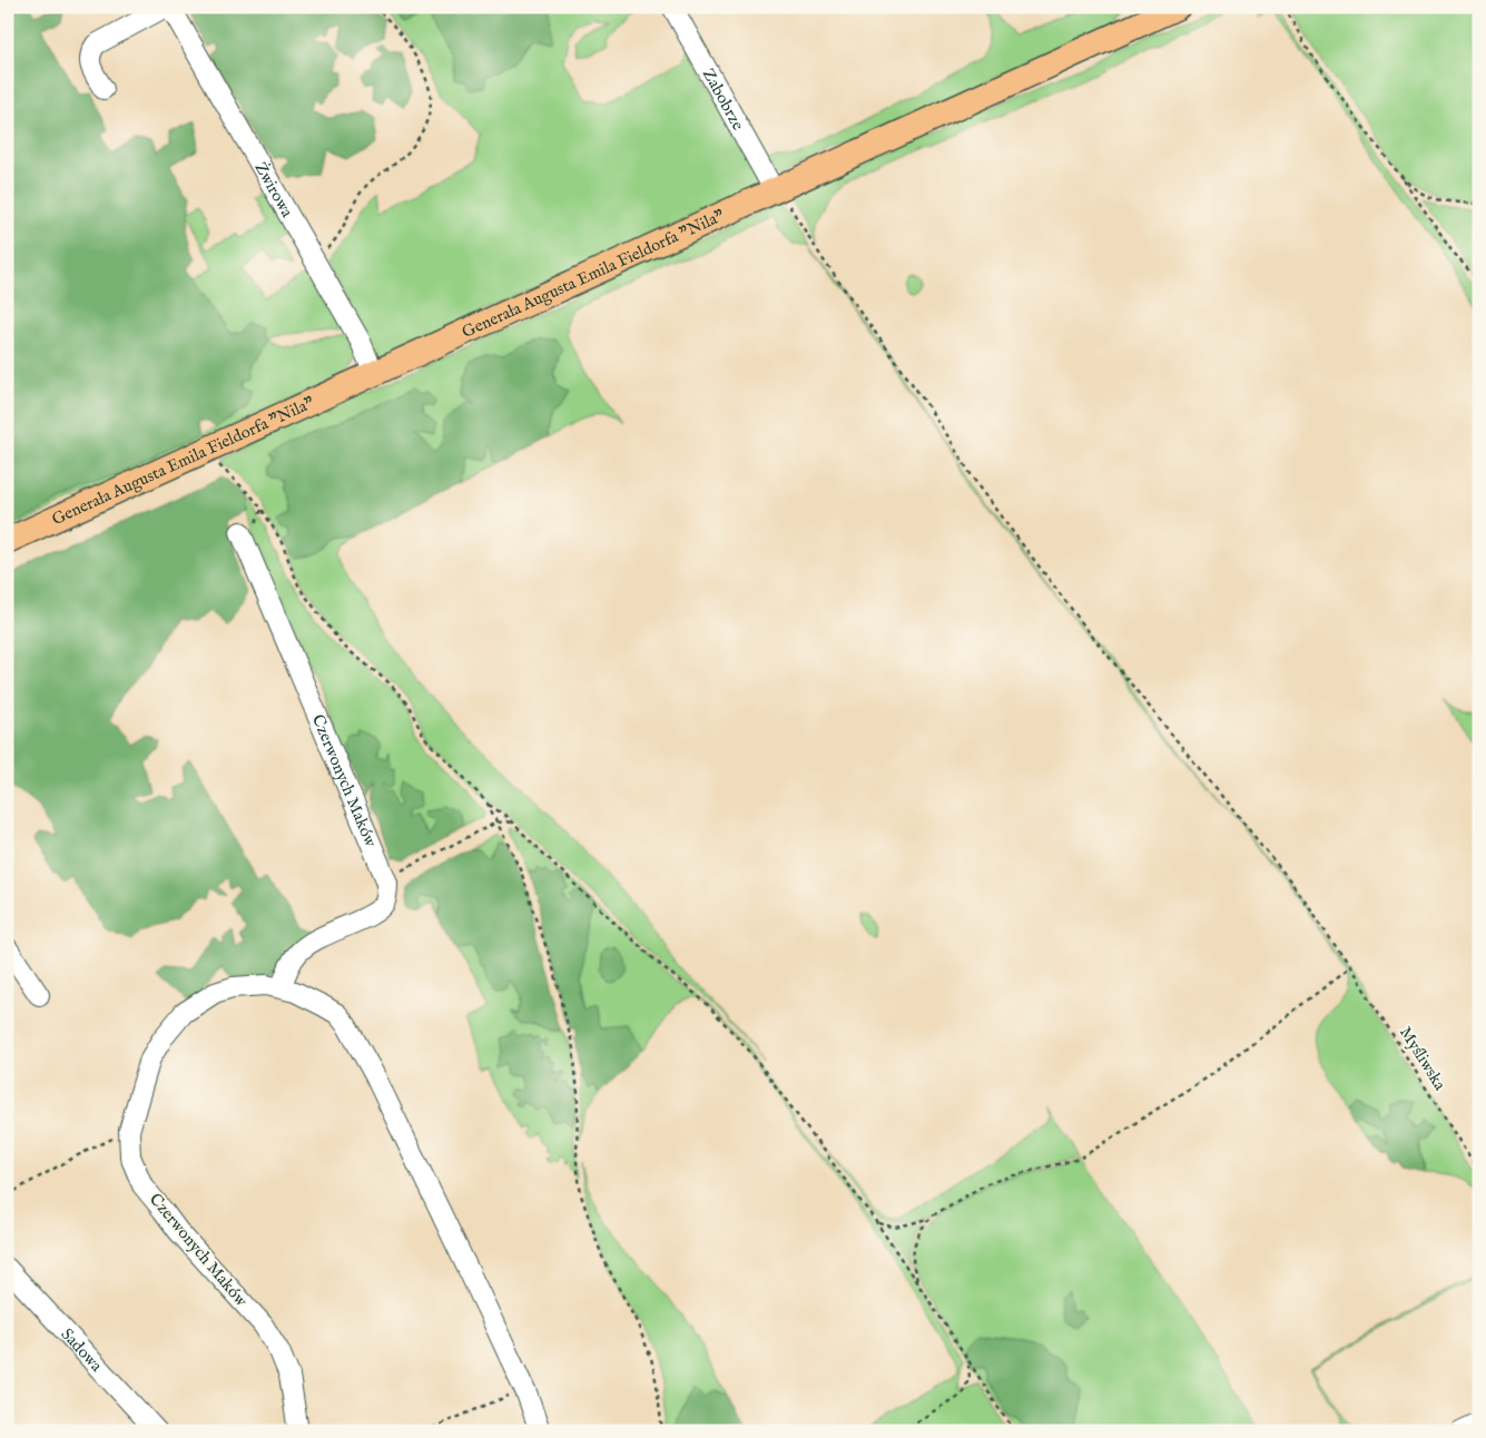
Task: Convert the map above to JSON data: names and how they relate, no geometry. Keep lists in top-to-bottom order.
{
  "streets": {
    "main road": ["Generała Augusta Emila Fieldorfa \"Nila\""],
    "street": [
      "Zabobrze",
      "Żwirowa",
      "Czerwonych Maków",
      "Sadowa"
    ],
    "path": ["Myśliwska"]
  },
  "crossings": [
    ["Zabobrze", "Generała Augusta Emila Fieldorfa \"Nila\""],
    ["Zabobrze", "Myśliwska"],
    ["Żwirowa", "Generała Augusta Emila Fieldorfa \"Nila\""],
    ["Generała Augusta Emila Fieldorfa \"Nila\"", "Myśliwska"]
  ]
}
